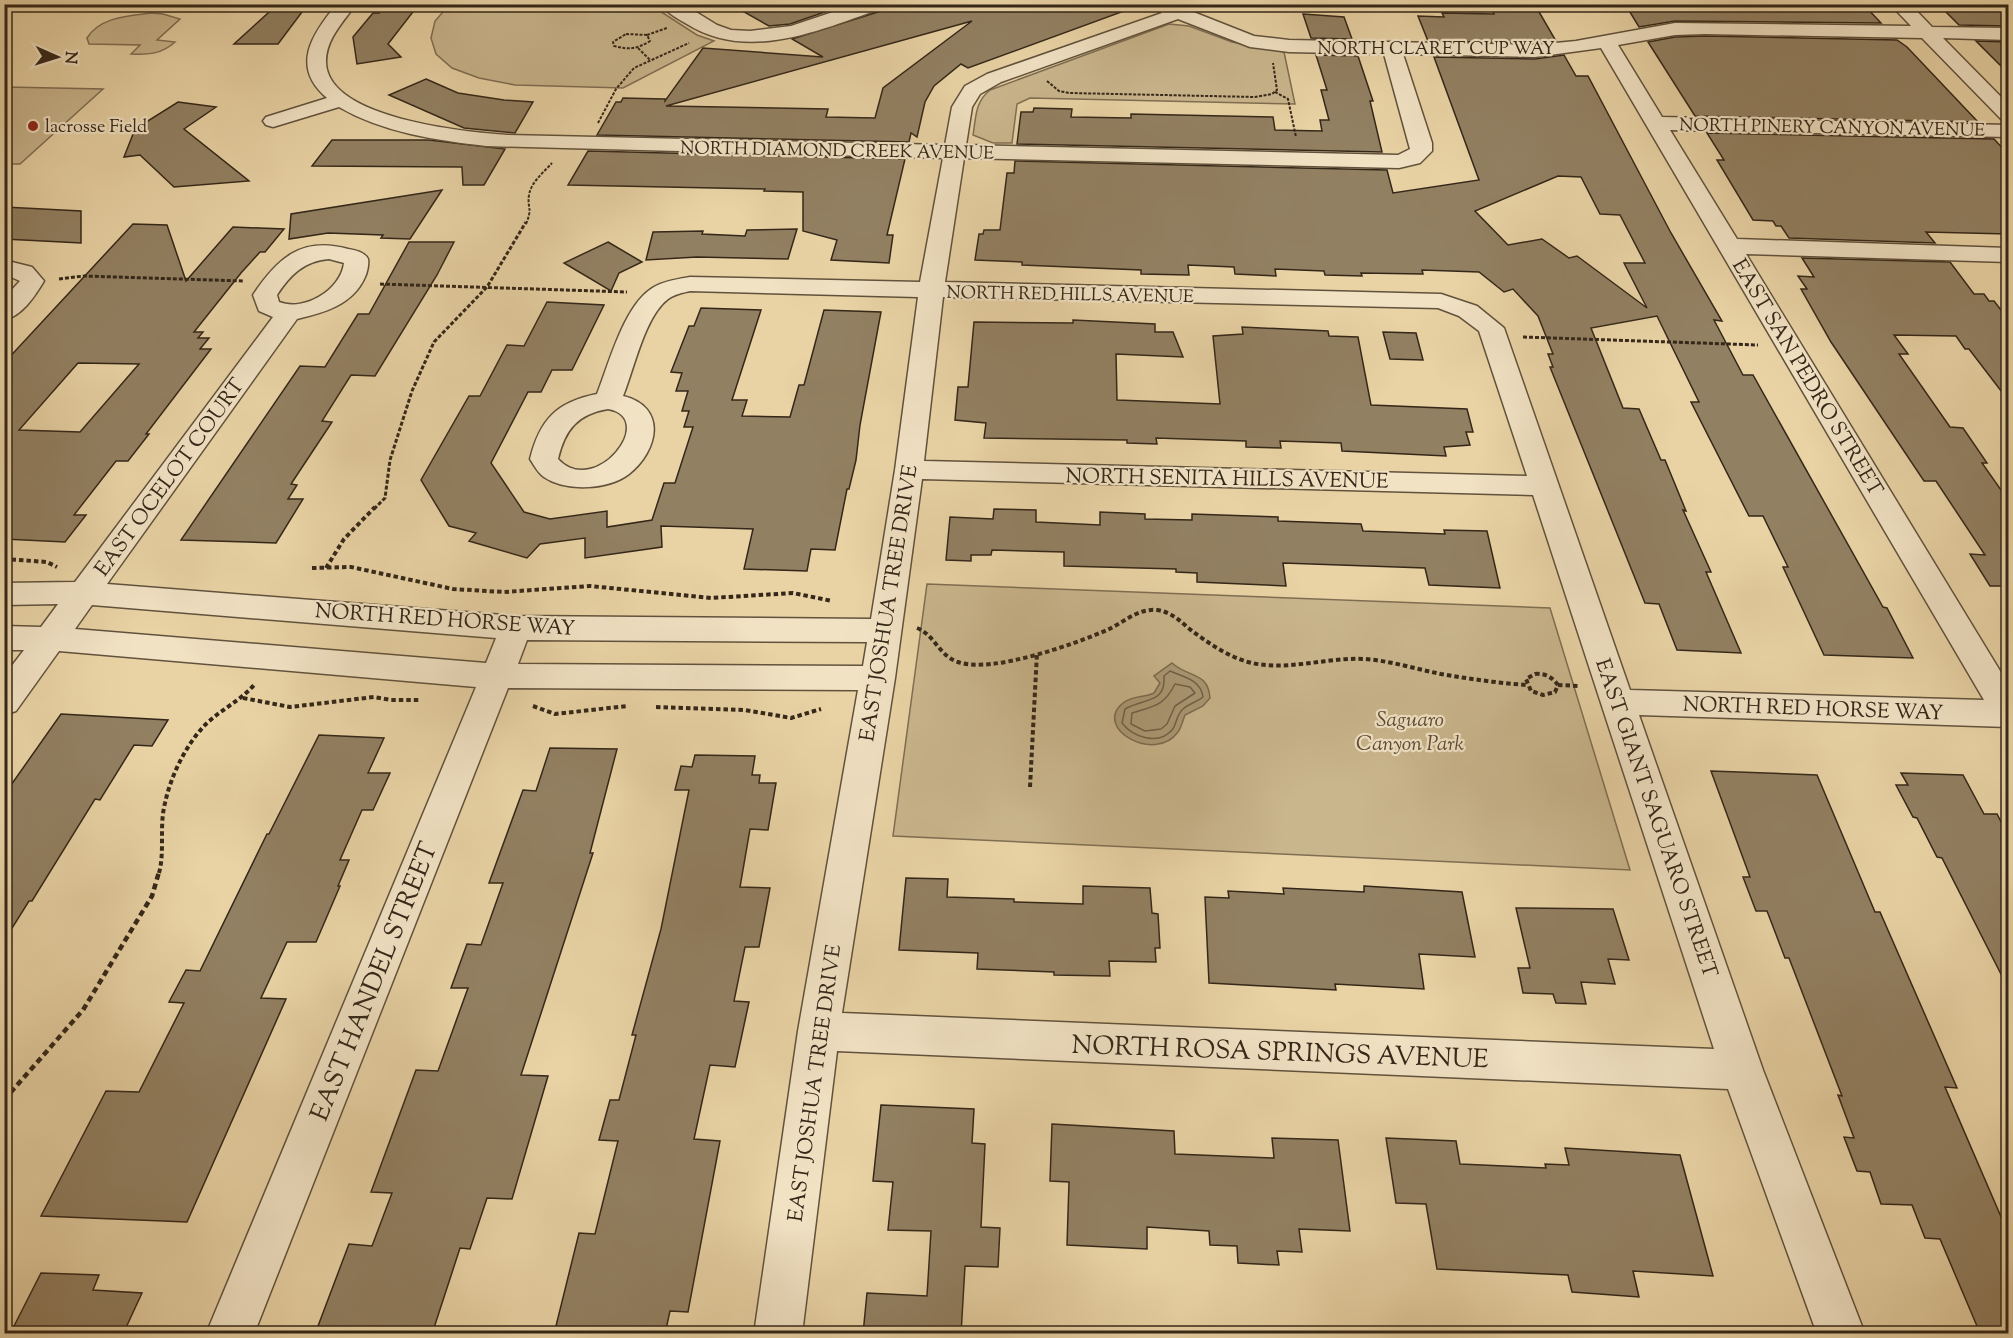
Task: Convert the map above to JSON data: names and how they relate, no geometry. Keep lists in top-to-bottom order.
{
  "streets": {
    "street": [
      "NORTH CLARET CUP WAY",
      "NORTH PINERY CANYON AVENUE",
      "NORTH DIAMOND CREEK AVENUE",
      "NORTH RED HILLS AVENUE",
      "EAST SAN PEDRO STREET",
      "EAST OCELOT COURT",
      "NORTH SENITA HILLS AVENUE",
      "EAST JOSHUA TREE DRIVE",
      "NORTH RED HORSE WAY",
      "EAST GIANT SAGUARO STREET",
      "EAST HANDEL STREET",
      "NORTH ROSA SPRINGS AVENUE"
    ]
  },
  "crossings": [
    ["NORTH CLARET CUP WAY", "NORTH DIAMOND CREEK AVENUE"],
    ["NORTH CLARET CUP WAY", "EAST SAN PEDRO STREET"],
    ["NORTH CLARET CUP WAY", "EAST JOSHUA TREE DRIVE"],
    ["NORTH PINERY CANYON AVENUE", "EAST SAN PEDRO STREET"],
    ["NORTH DIAMOND CREEK AVENUE", "EAST JOSHUA TREE DRIVE"],
    ["NORTH RED HILLS AVENUE", "EAST JOSHUA TREE DRIVE"],
    ["NORTH RED HILLS AVENUE", "EAST GIANT SAGUARO STREET"],
    ["EAST SAN PEDRO STREET", "NORTH RED HORSE WAY"],
    ["EAST OCELOT COURT", "NORTH RED HORSE WAY"],
    ["NORTH SENITA HILLS AVENUE", "EAST JOSHUA TREE DRIVE"],
    ["NORTH SENITA HILLS AVENUE", "EAST GIANT SAGUARO STREET"],
    ["EAST JOSHUA TREE DRIVE", "NORTH RED HORSE WAY"],
    ["EAST JOSHUA TREE DRIVE", "NORTH ROSA SPRINGS AVENUE"],
    ["NORTH RED HORSE WAY", "EAST GIANT SAGUARO STREET"],
    ["NORTH RED HORSE WAY", "EAST HANDEL STREET"],
    ["EAST GIANT SAGUARO STREET", "NORTH ROSA SPRINGS AVENUE"]
  ],
  "parks": ["Saguaro Canyon Park"],
  "places": ["lacrosse Field"],
  "north": "right"
}
